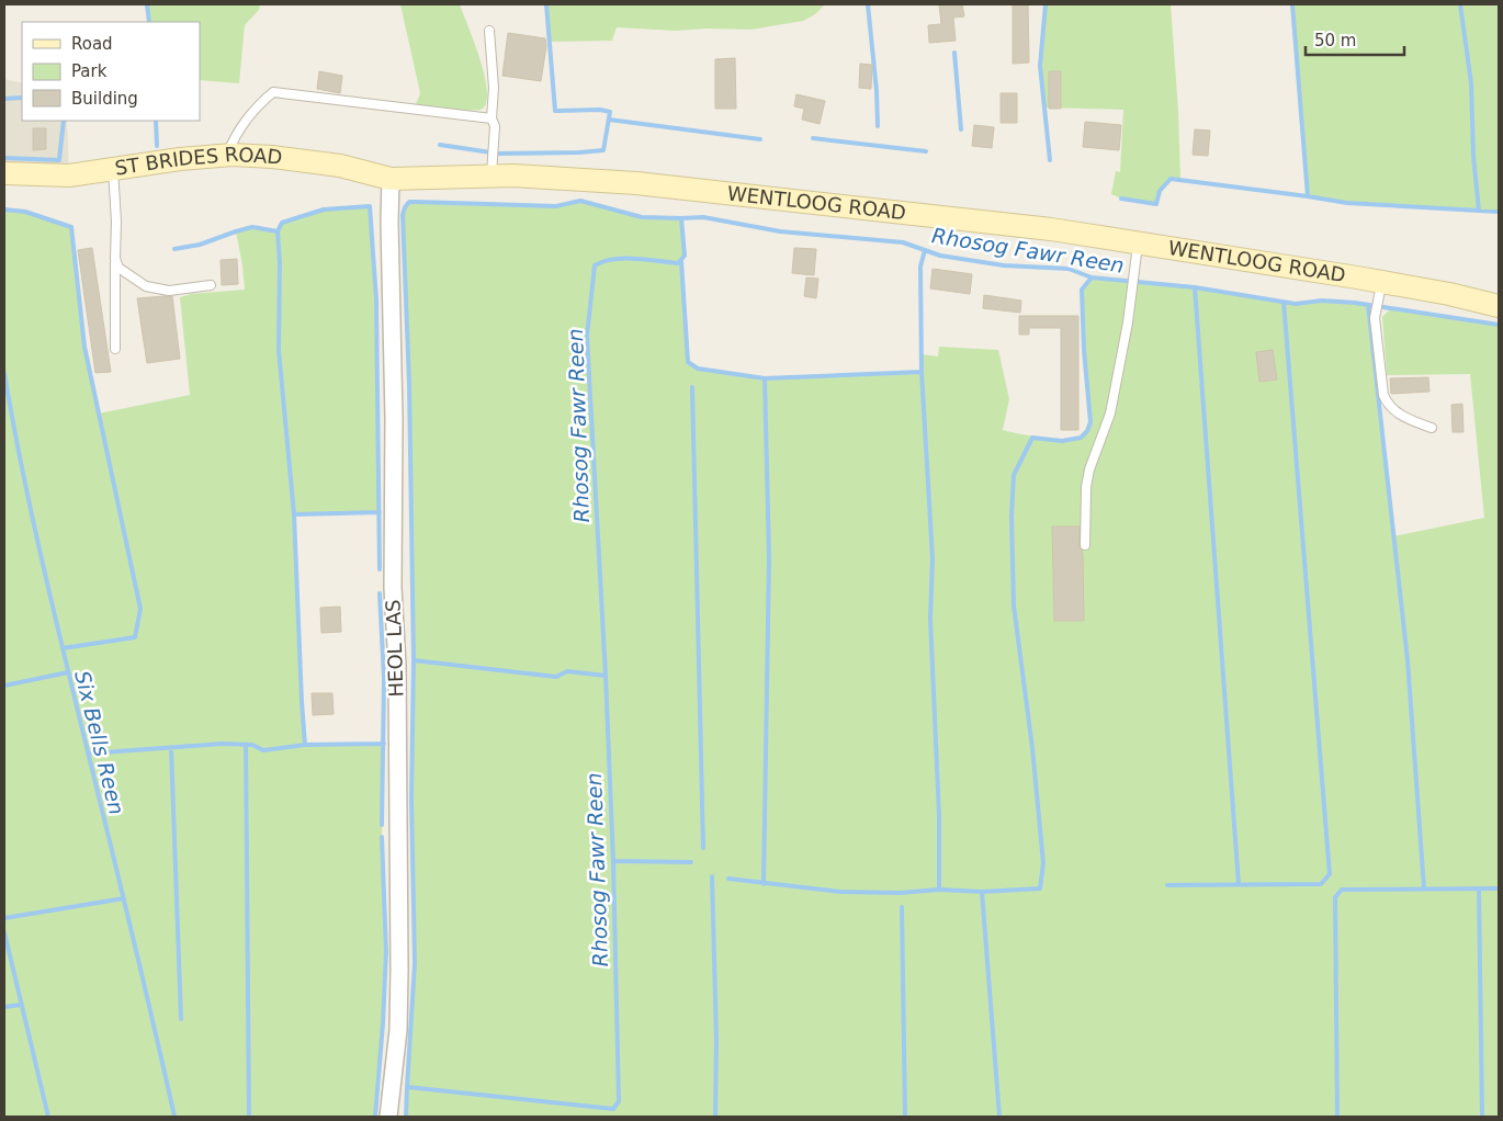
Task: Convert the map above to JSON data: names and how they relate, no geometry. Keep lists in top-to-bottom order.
{
  "streets": {
    "main road": ["ST BRIDES ROAD", "WENTLOOG ROAD"],
    "street": ["HEOL LAS"]
  },
  "crossings": [
    ["ST BRIDES ROAD", "WENTLOOG ROAD"],
    ["ST BRIDES ROAD", "HEOL LAS"],
    ["WENTLOOG ROAD", "HEOL LAS"]
  ],
  "water": ["Rhosog Fawr Reen", "Six Bells Reen"],
  "legend": ["Road", "Park", "Building"],
  "scale_bar": "50 m"
}
